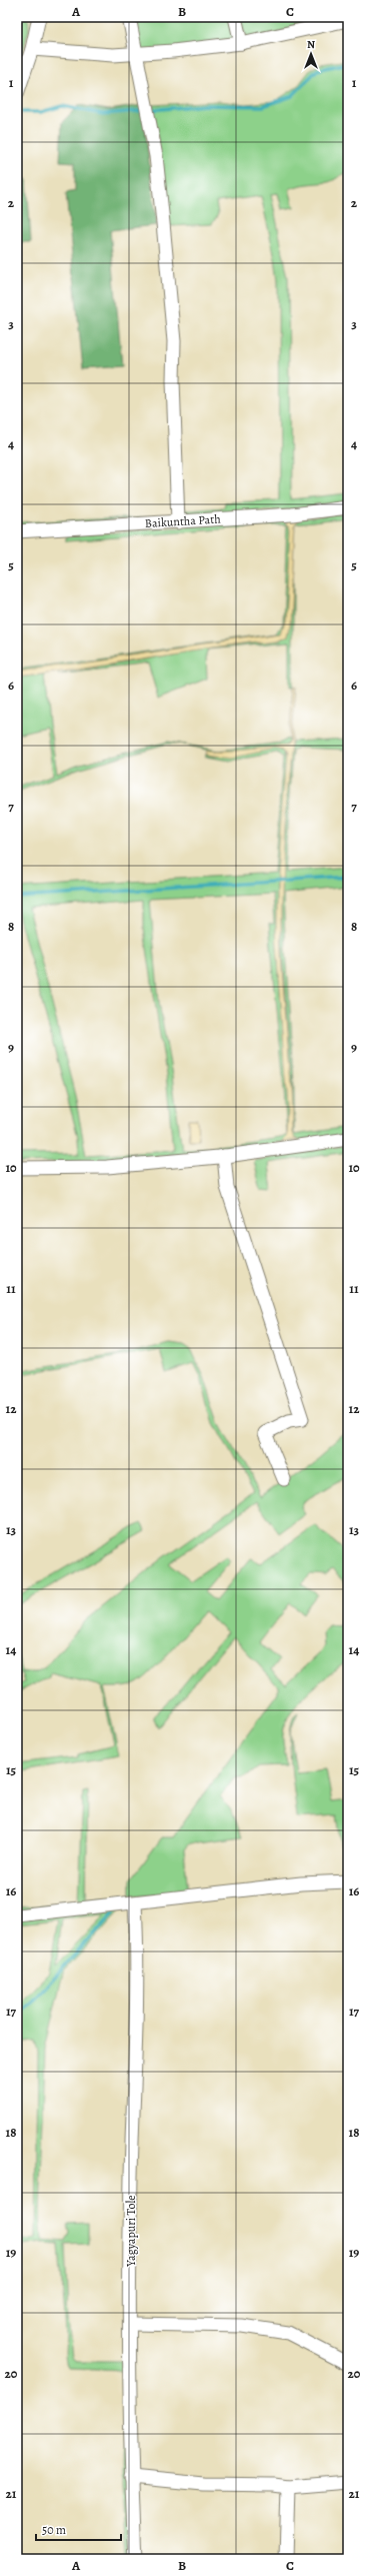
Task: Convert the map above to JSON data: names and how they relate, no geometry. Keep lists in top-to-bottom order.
{
  "streets": {
    "street": ["Baikuntha Path", "Yagyapuri Tole"]
  },
  "scale_bar": "50 m",
  "north": "top",
  "grid": {
    "columns": ["A", "B", "C"],
    "rows": [
      "1",
      "2",
      "3",
      "4",
      "5",
      "6",
      "7",
      "8",
      "9",
      "10",
      "11",
      "12",
      "13",
      "14",
      "15",
      "16",
      "17",
      "18",
      "19",
      "20",
      "21"
    ]
  }
}
